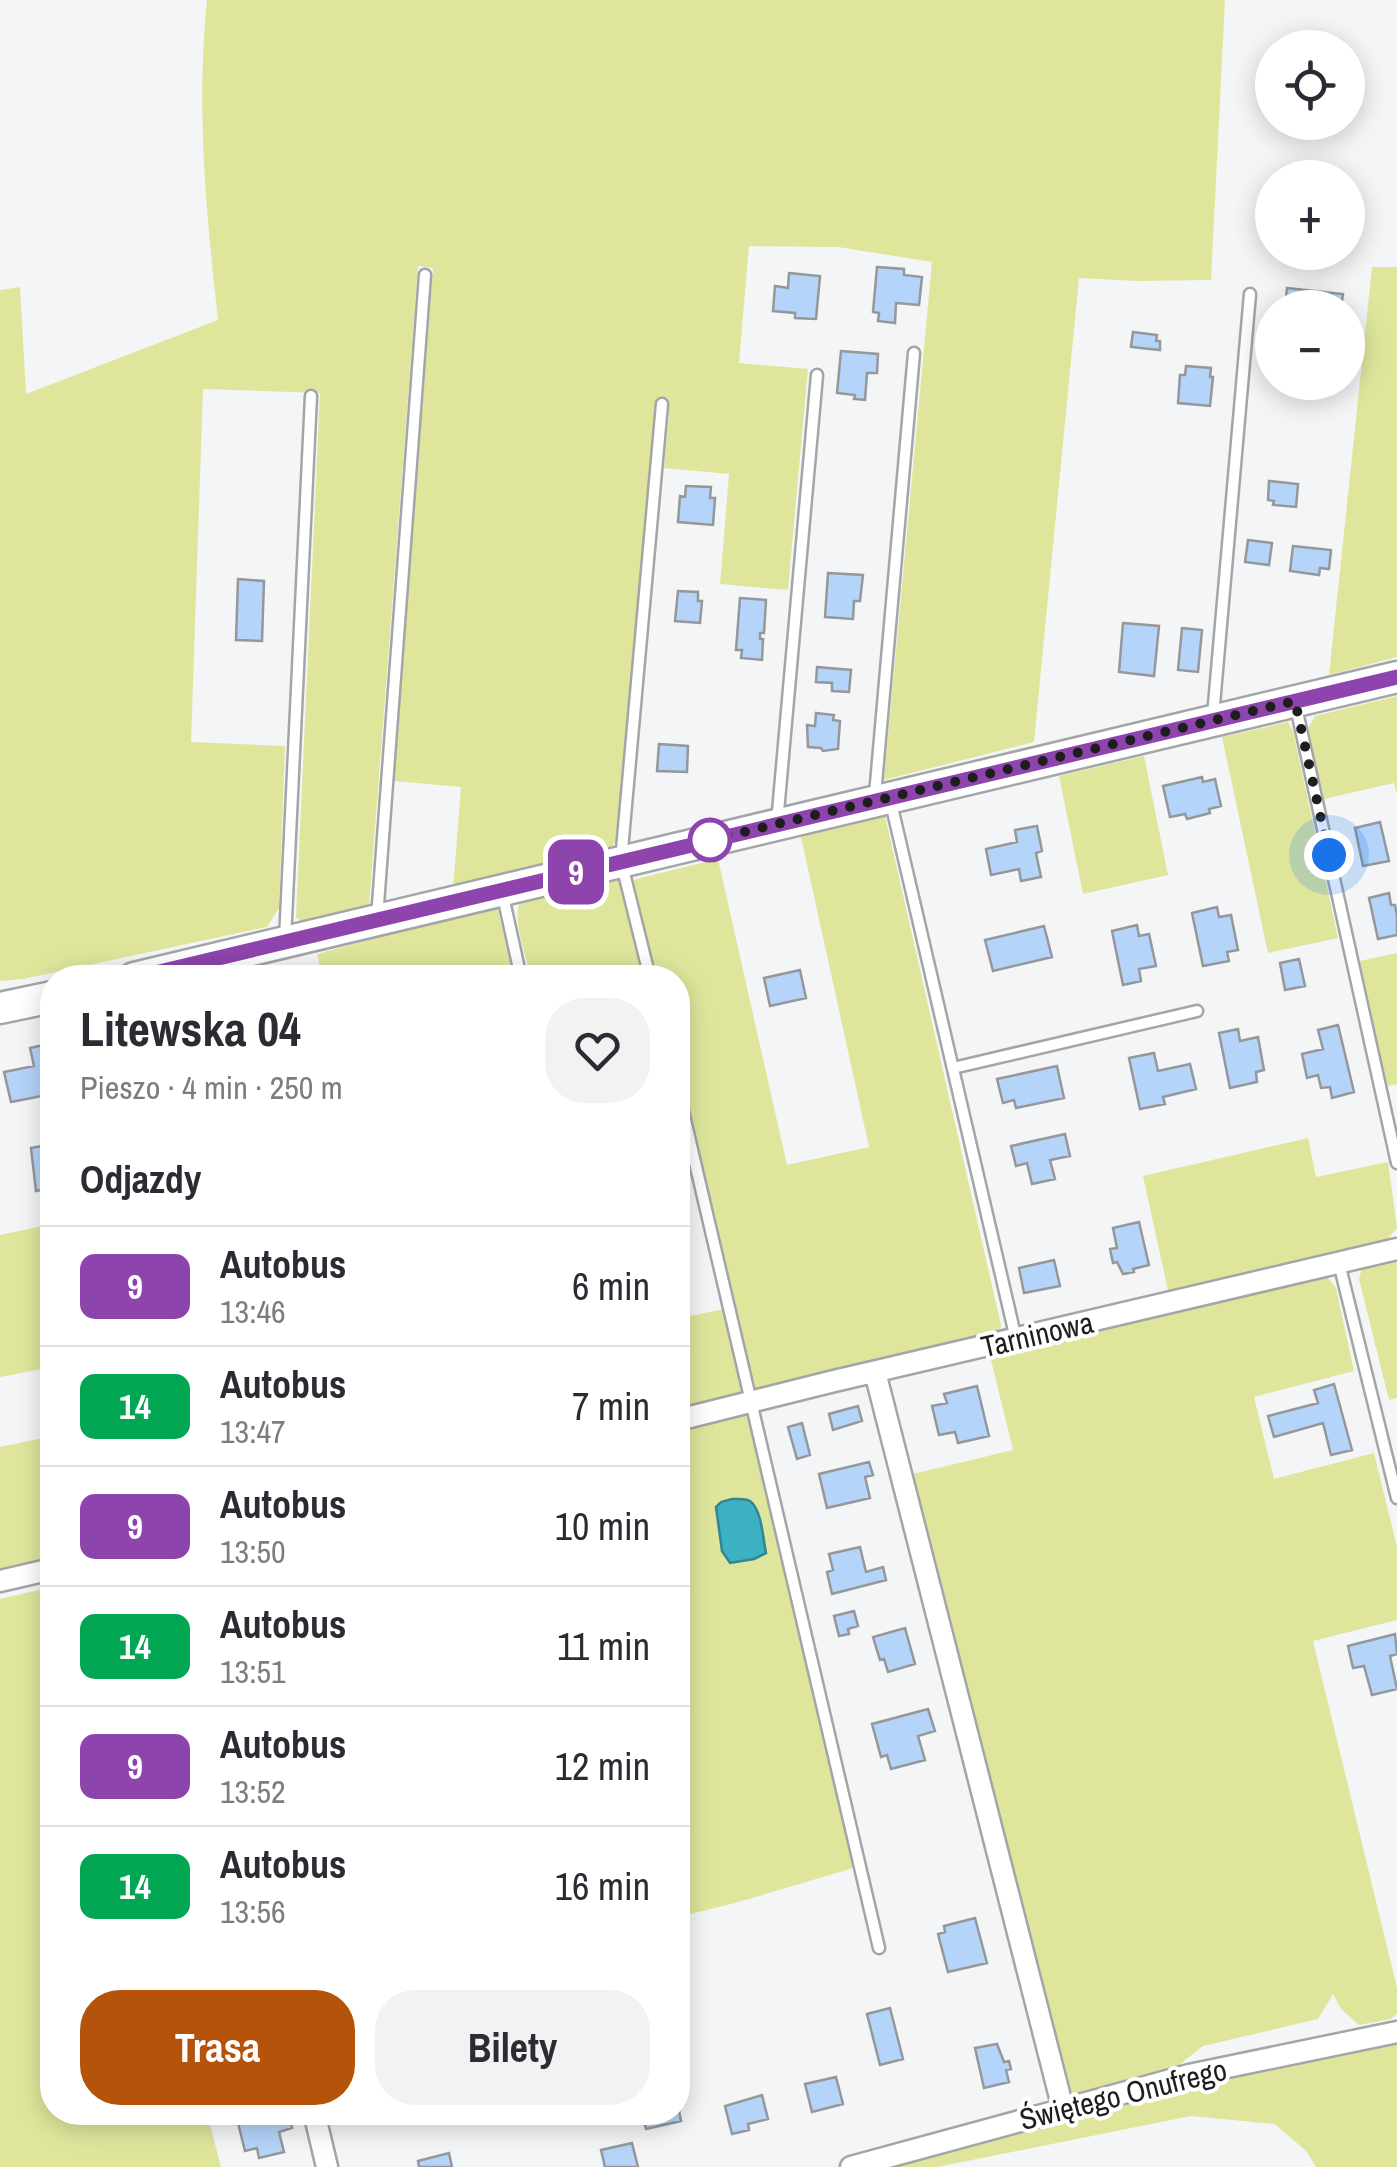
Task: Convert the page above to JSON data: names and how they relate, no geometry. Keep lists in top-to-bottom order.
{
  "streets": {
    "street": ["Tarninowa", "Świętego Onufrego"]
  },
  "lines": ["bus line 9"],
  "page": {
    "on_map": "9",
    "map_buttons": ["+", "−"],
    "heading": [
      ["Litewska 04", "Pieszo · 4 min · 250 m"],
      "Odjazdy"
    ],
    "list": [
      {
        "mark": "9",
        "name": "Autobus",
        "note": "13:46",
        "value": "6 min"
      },
      {
        "mark": "14",
        "name": "Autobus",
        "note": "13:47",
        "value": "7 min"
      },
      {
        "mark": "9",
        "name": "Autobus",
        "note": "13:50",
        "value": "10 min"
      },
      {
        "mark": "14",
        "name": "Autobus",
        "note": "13:51",
        "value": "11 min"
      },
      {
        "mark": "9",
        "name": "Autobus",
        "note": "13:52",
        "value": "12 min"
      },
      {
        "mark": "14",
        "name": "Autobus",
        "note": "13:56",
        "value": "16 min"
      }
    ],
    "buttons": ["Trasa", "Bilety"]
  }
}
